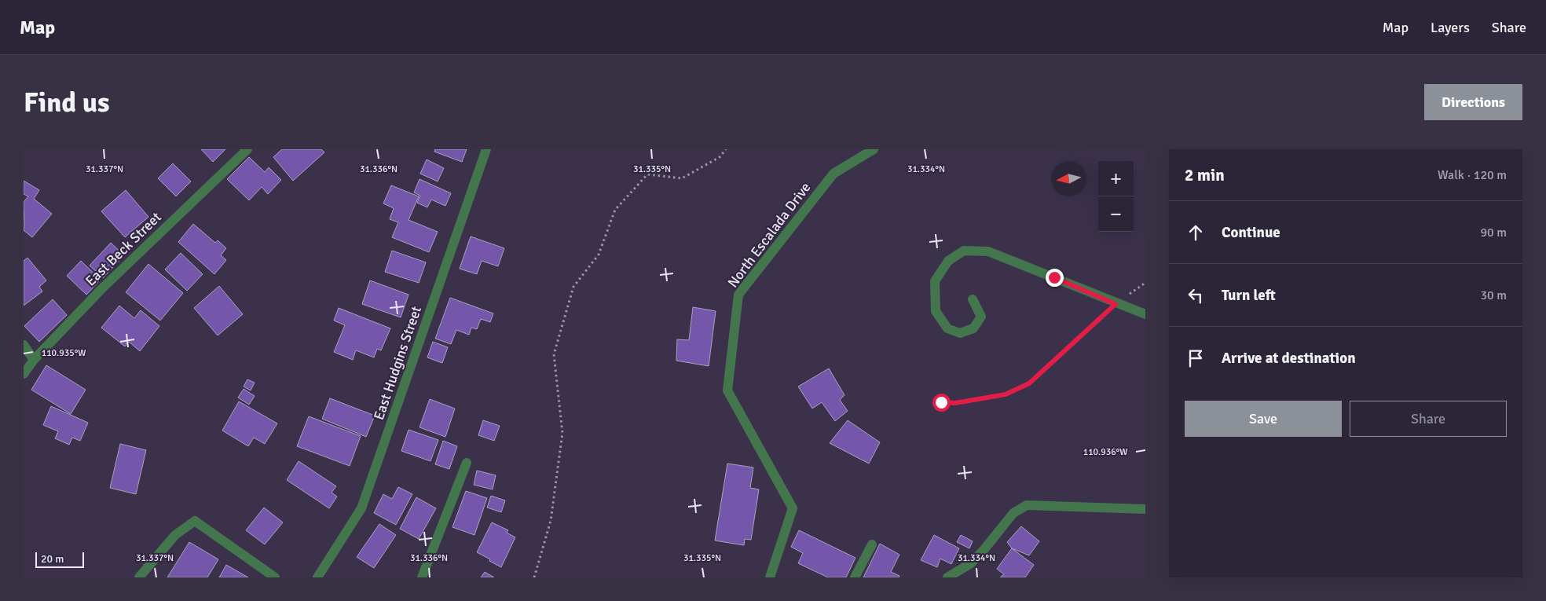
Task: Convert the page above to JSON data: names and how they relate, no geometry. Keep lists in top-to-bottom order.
{
  "streets": {
    "street": ["North Escalada Drive", "East Beck Street", "East Hudgins Street"]
  },
  "scale_bar": "20 m",
  "north": "left",
  "page": {
    "header": "Map",
    "nav": ["Map", "Layers", "Share"],
    "buttons": [
      "Directions",
      ["Save", "Share"]
    ],
    "title": "Find us",
    "heading": ["2 min", "Walk · 120 m"],
    "map_buttons": ["+", "−"],
    "list": [
      ["Continue", "90 m"],
      ["Turn left", "30 m"],
      "Arrive at destination"
    ],
    "scale": "20 m"
  },
  "coordinates": [
    "31.337°N",
    "31.336°N",
    "31.335°N",
    "31.334°N",
    "110.935°W",
    "110.936°W"
  ]
}
